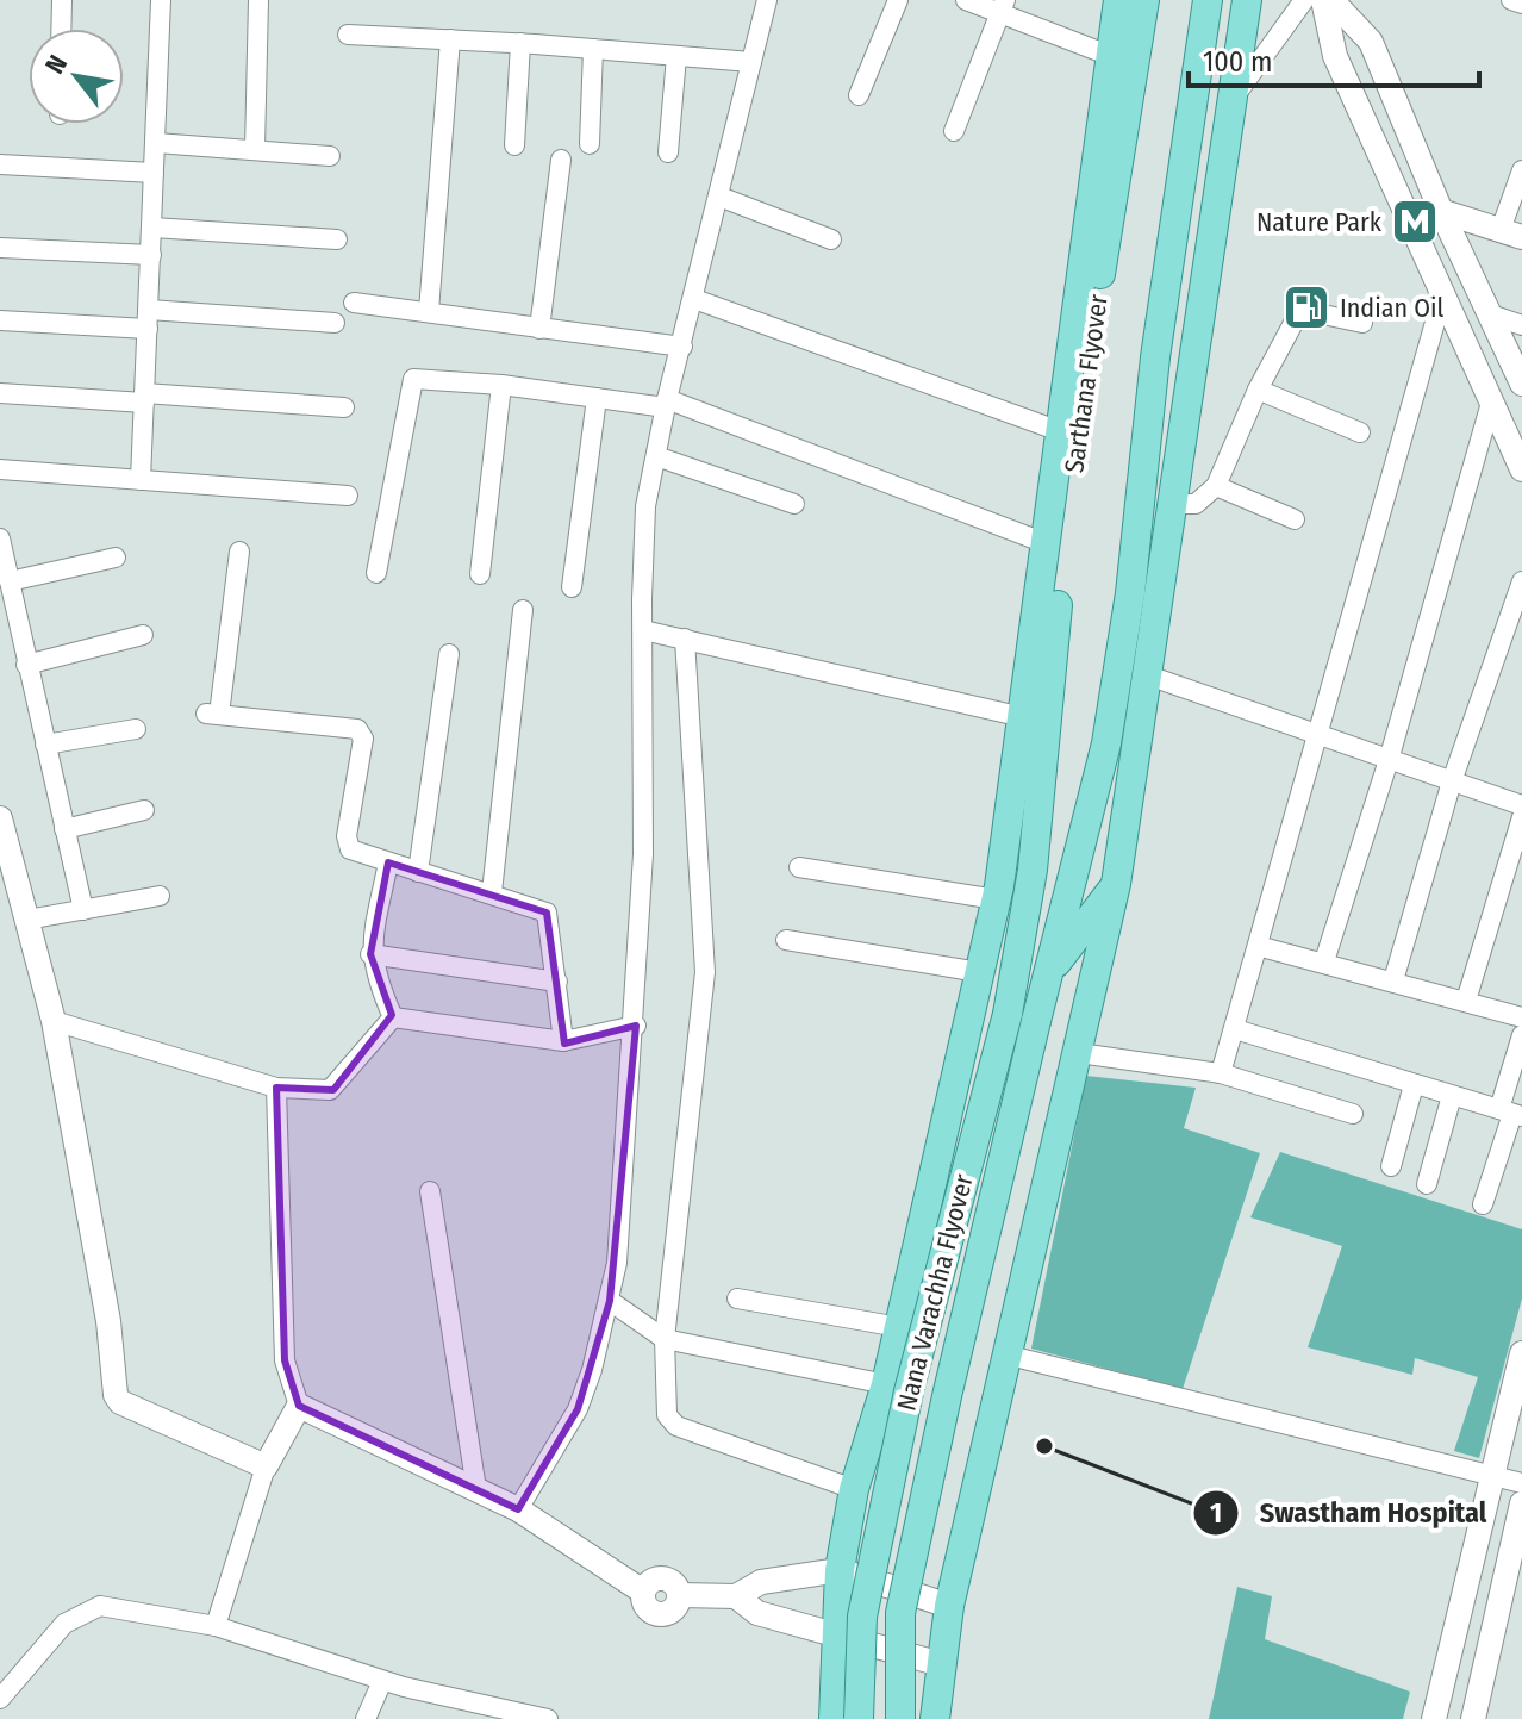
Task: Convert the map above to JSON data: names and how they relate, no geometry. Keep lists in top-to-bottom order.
{
  "streets": {
    "main road": ["Sarthana Flyover", "Nana Varachha Flyover"]
  },
  "crossings": [
    ["Sarthana Flyover", "Nana Varachha Flyover"]
  ],
  "places": {
    "metro station": ["Nature Park"],
    "fuel station": ["Indian Oil"],
    "other": ["Swastham Hospital"]
  },
  "scale_bar": "100 m",
  "north": "top left"
}
